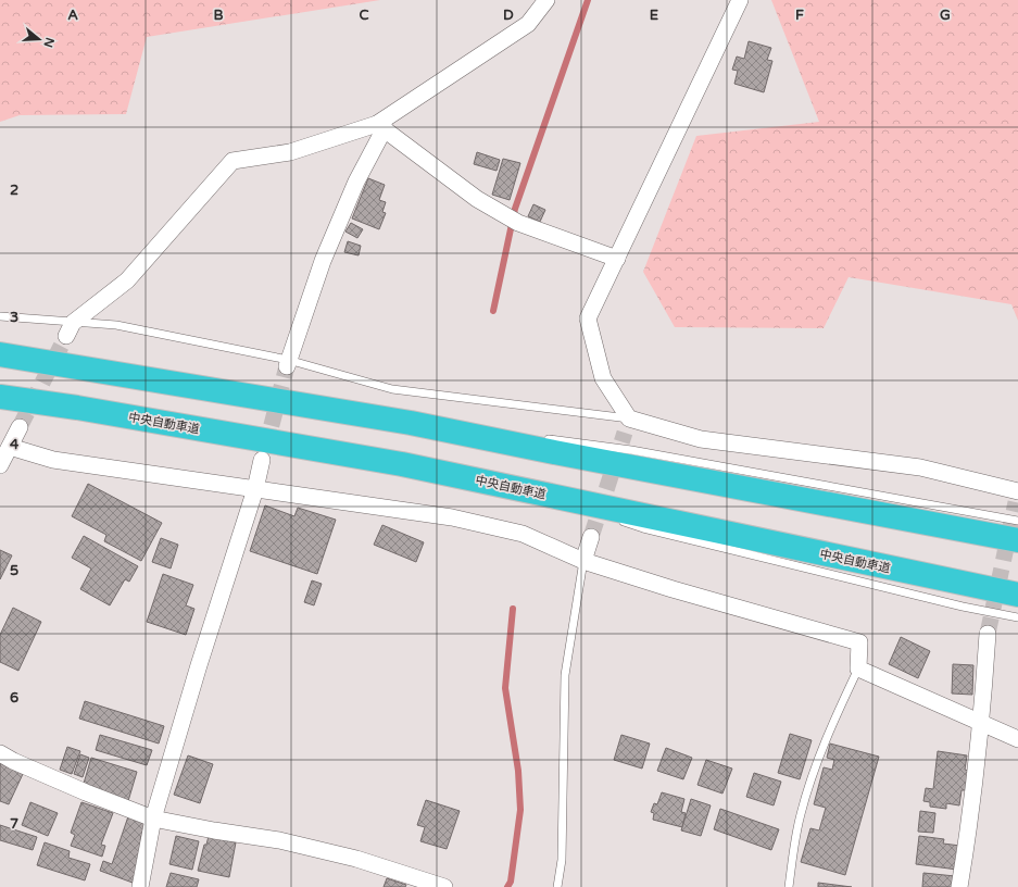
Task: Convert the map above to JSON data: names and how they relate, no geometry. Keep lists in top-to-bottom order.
{
  "streets": {
    "highway": ["中央自動車道"]
  },
  "north": "right",
  "grid": {
    "columns": [
      "A",
      "B",
      "C",
      "D",
      "E",
      "F",
      "G"
    ],
    "rows": [
      "2",
      "3",
      "4",
      "5",
      "6",
      "7"
    ]
  }
}
